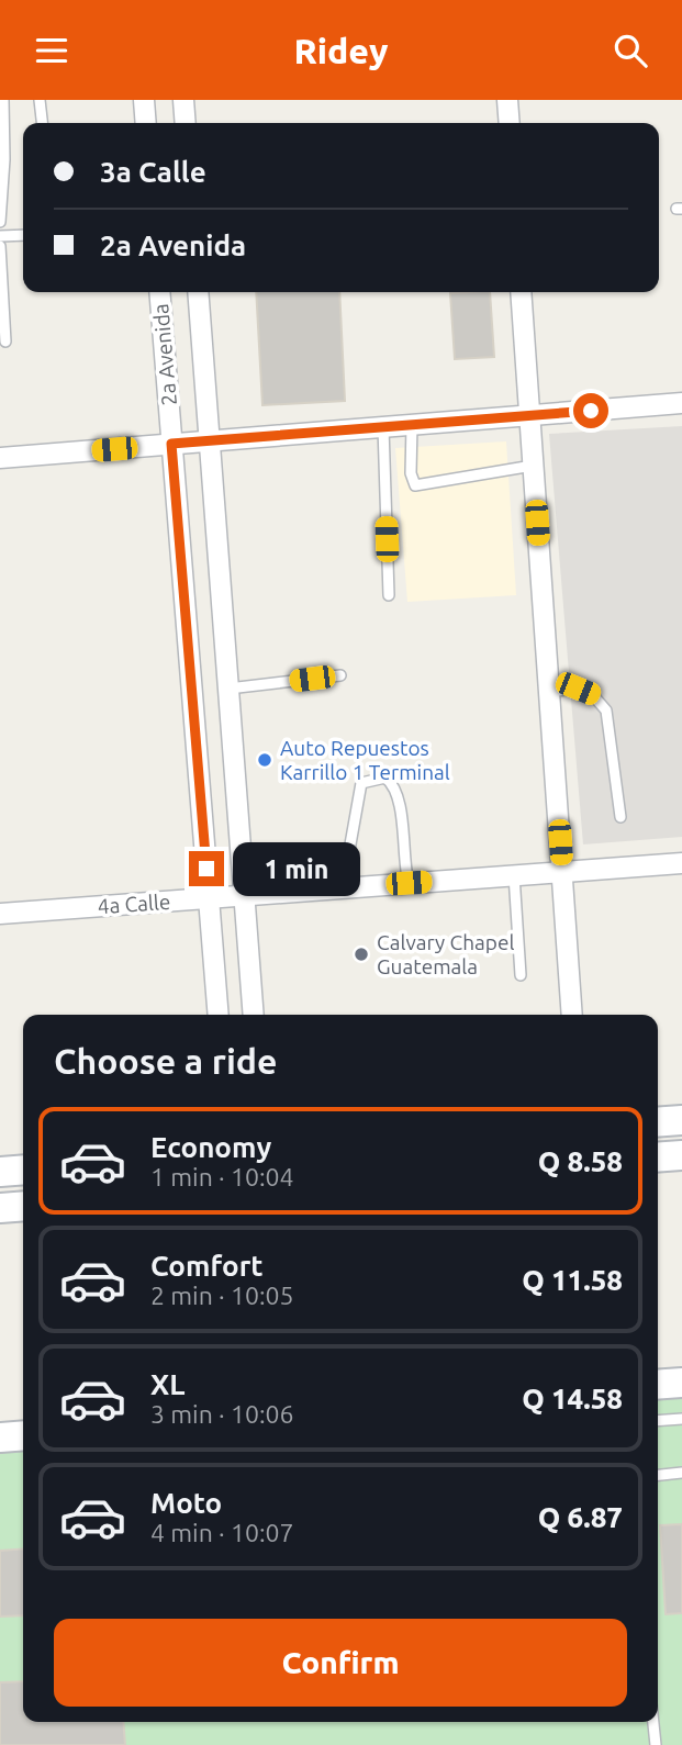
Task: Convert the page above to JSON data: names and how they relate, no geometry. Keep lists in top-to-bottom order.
{
  "streets": {
    "street": ["2a Avenida", "4a Calle"]
  },
  "crossings": [
    ["2a Avenida", "4a Calle"]
  ],
  "places": ["Auto Repuestos Karrillo 1 Terminal", "Calvary Chapel Guatemala"],
  "page": {
    "header": "Ridey",
    "banner": ["3a Calle", "2a Avenida"],
    "bubble": "1 min",
    "heading": "Choose a ride",
    "list": [
      {
        "name": "Economy",
        "note": "1 min · 10:04",
        "value": "Q 8.58"
      },
      {
        "name": "Comfort",
        "note": "2 min · 10:05",
        "value": "Q 11.58"
      },
      {
        "name": "XL",
        "note": "3 min · 10:06",
        "value": "Q 14.58"
      },
      {
        "name": "Moto",
        "note": "4 min · 10:07",
        "value": "Q 6.87"
      }
    ],
    "buttons": "Confirm"
  }
}
